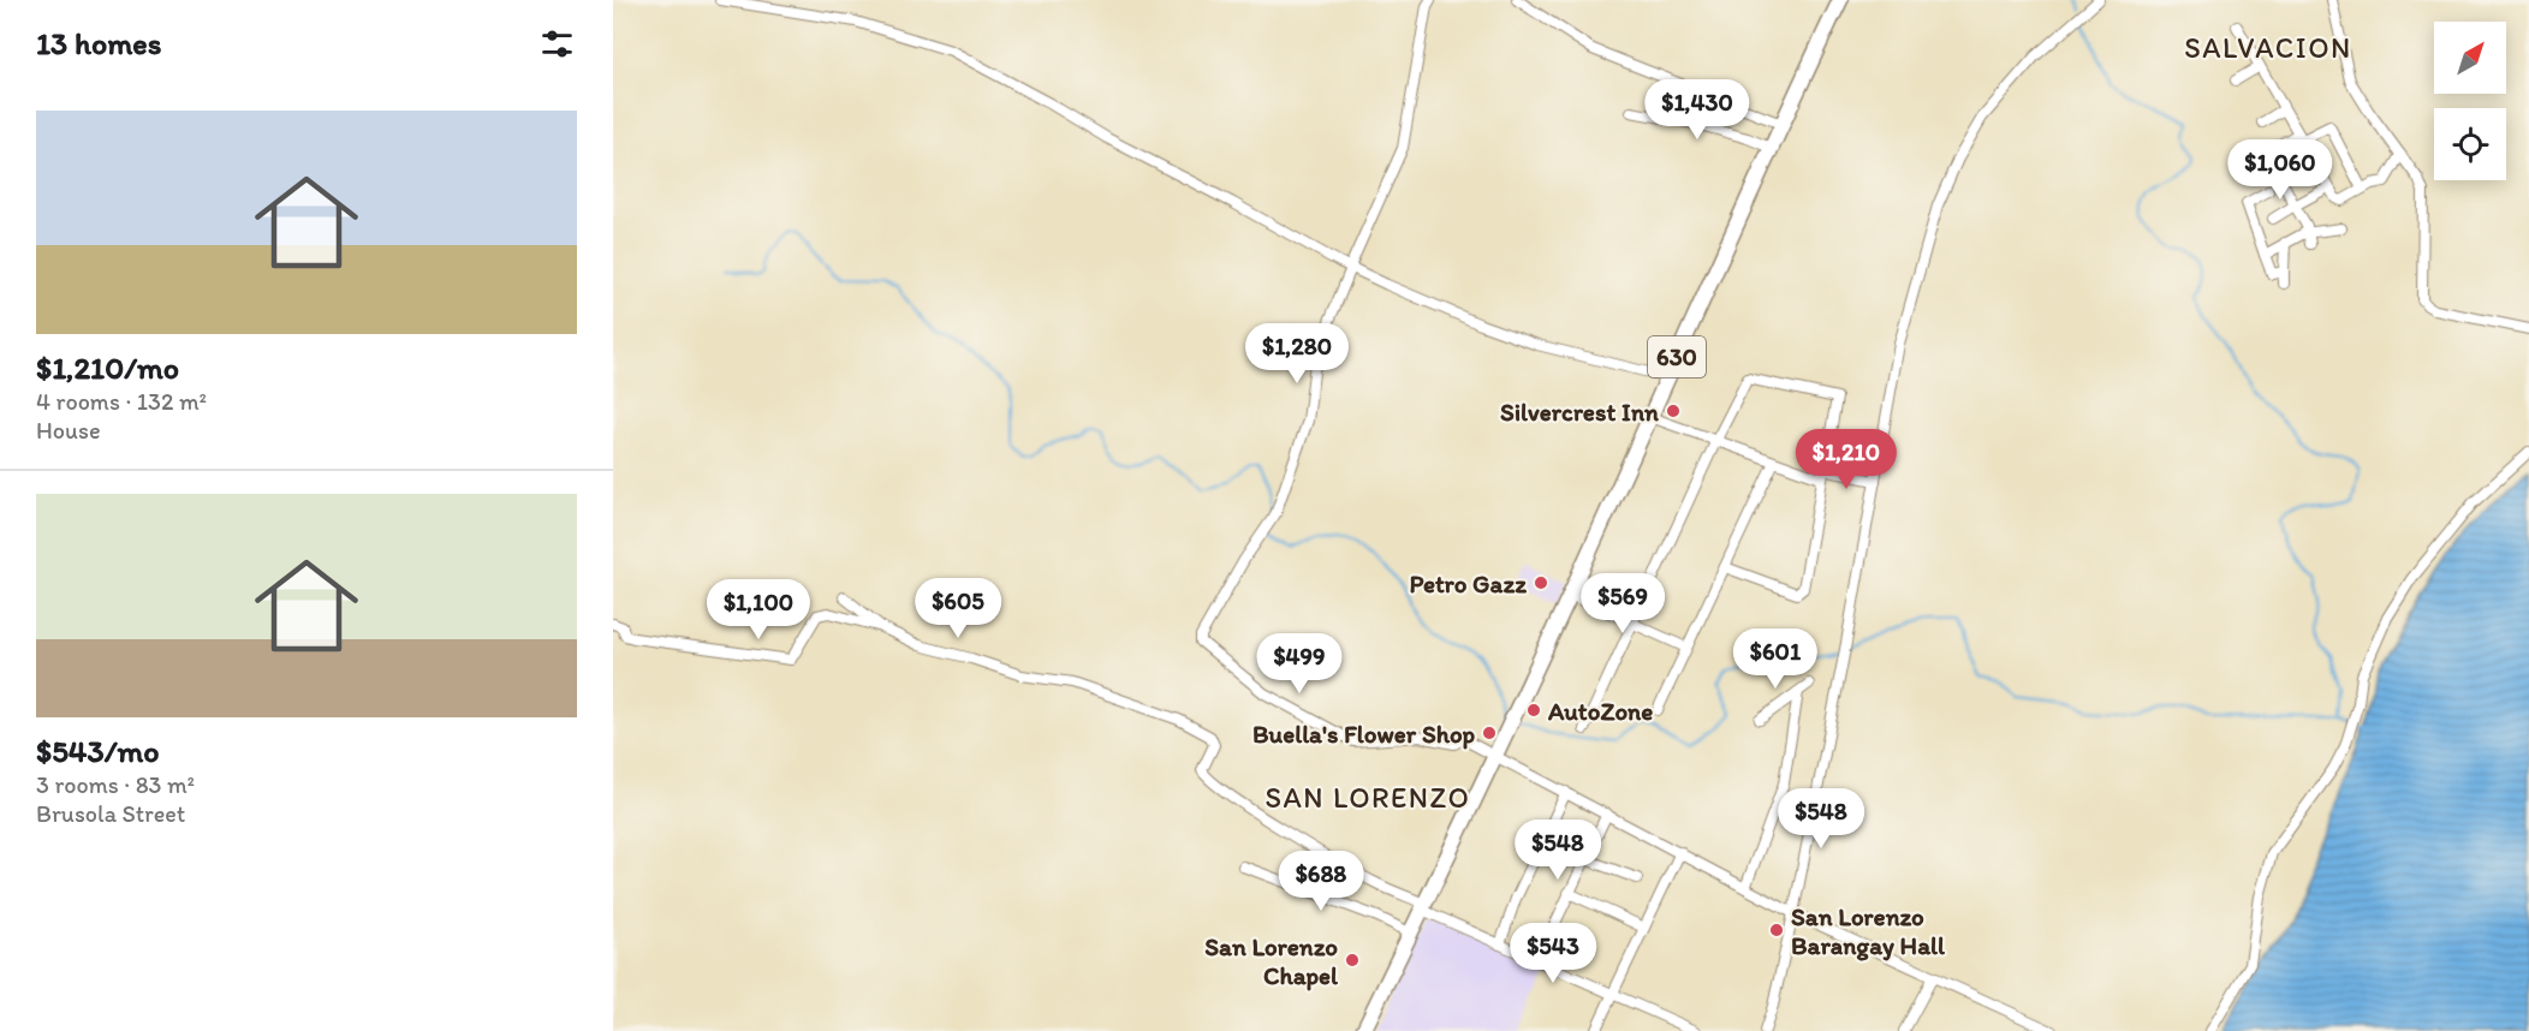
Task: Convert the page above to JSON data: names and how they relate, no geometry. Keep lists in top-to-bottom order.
{
  "streets": {
    "main road": ["630"]
  },
  "districts": ["SALVACION", "SAN LORENZO"],
  "places": [
    "Silvercrest Inn",
    "Petro Gazz",
    "AutoZone",
    "Buella's Flower Shop",
    "San Lorenzo Barangay Hall",
    "San Lorenzo Chapel"
  ],
  "north": "top right",
  "page": {
    "heading": "13 homes",
    "price": [
      "$1,430",
      "$1,060",
      "$1,280",
      "$1,210",
      "$569",
      "$605",
      "$1,100",
      "$601",
      "$499",
      "$548",
      "$548",
      "$688",
      "$543"
    ],
    "list": [
      {
        "name": "$1,210/mo",
        "note": "4 rooms · 132 m² · House"
      },
      {
        "name": "$543/mo",
        "note": "3 rooms · 83 m² · Brusola Street"
      }
    ]
  }
}
